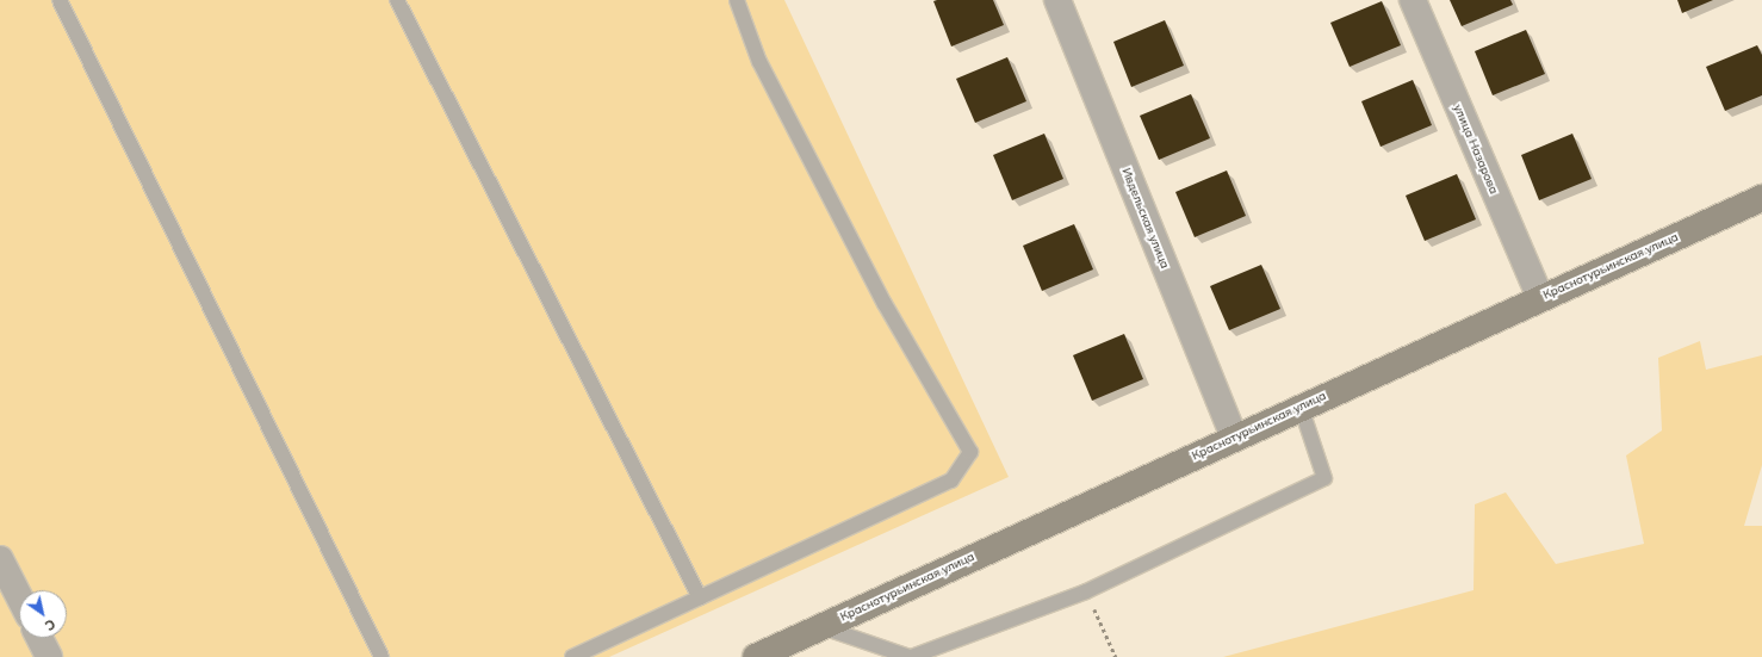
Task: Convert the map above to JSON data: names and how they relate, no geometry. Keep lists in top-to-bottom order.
{
  "streets": {
    "main road": ["Краснотурьинская улица"],
    "street": ["улица Назарова", "Ивдельская улица"]
  },
  "crossings": [
    ["улица Назарова", "Краснотурьинская улица"],
    ["Ивдельская улица", "Краснотурьинская улица"]
  ],
  "north": "bottom right"
}
